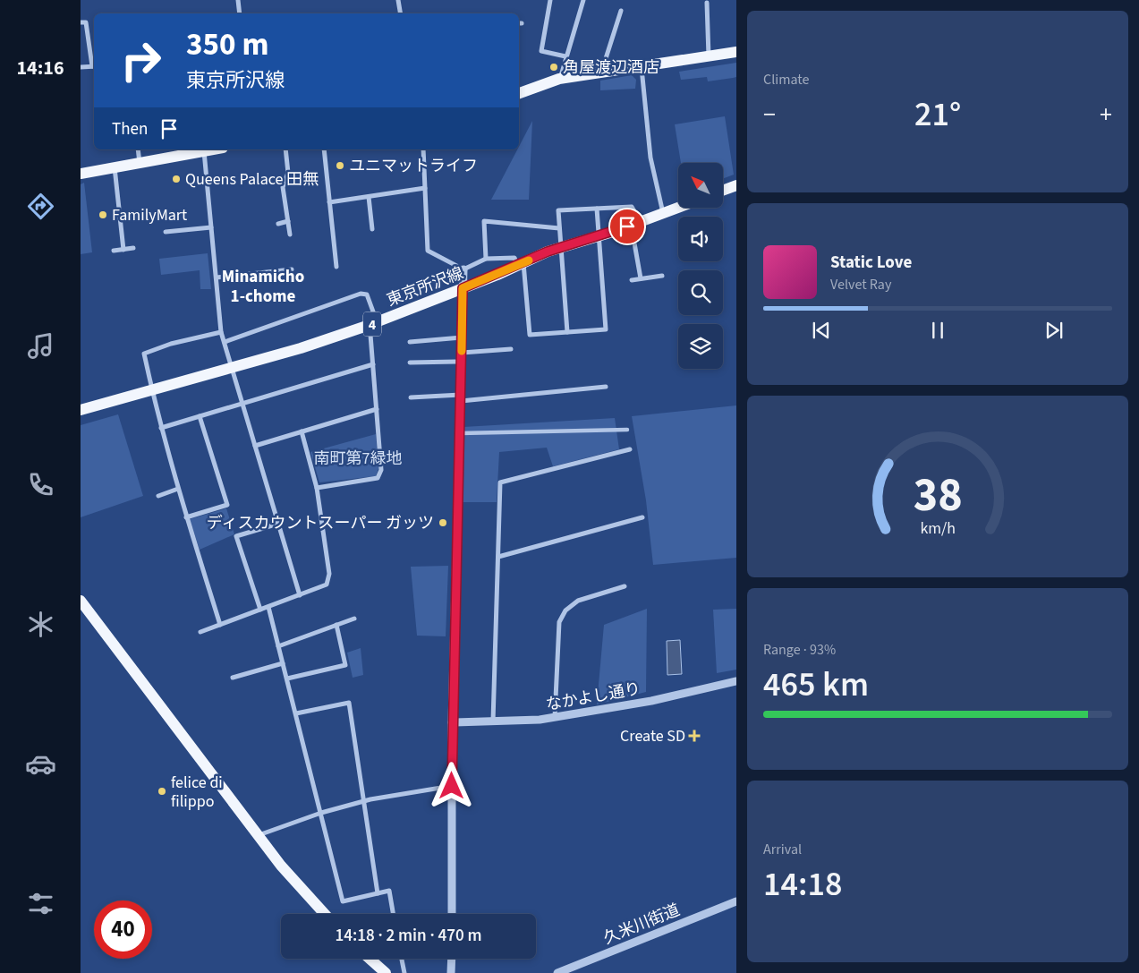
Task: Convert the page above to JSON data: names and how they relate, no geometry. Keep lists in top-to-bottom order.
{
  "streets": {
    "main road": ["東京所沢線", "4"],
    "street": ["なかよし通り", "久米川街道"]
  },
  "districts": ["Minamicho 1-chome"],
  "parks": ["南町第7緑地"],
  "places": {
    "other": [
      "角屋渡辺酒店",
      "ユニマットライフ",
      "Queens Palace 田無",
      "FamilyMart",
      "ディスカウントスーパー ガッツ",
      "felice di filippo"
    ],
    "health": ["Create SD"]
  },
  "north": "top left",
  "page": {
    "tabs": "14:16",
    "tile": [
      "Climate",
      ["Range · 93%", "465 km"],
      ["Arrival", "14:18"]
    ],
    "turn": ["350 m", "東京所沢線"],
    "heat": ["−", "21°", "+"],
    "then": "Then",
    "song": ["Static Love", "Velvet Ray"],
    "limit": "40",
    "trip": "14:18 · 2 min · 470 m",
    "gauge": ["38", "km/h"]
  }
}
